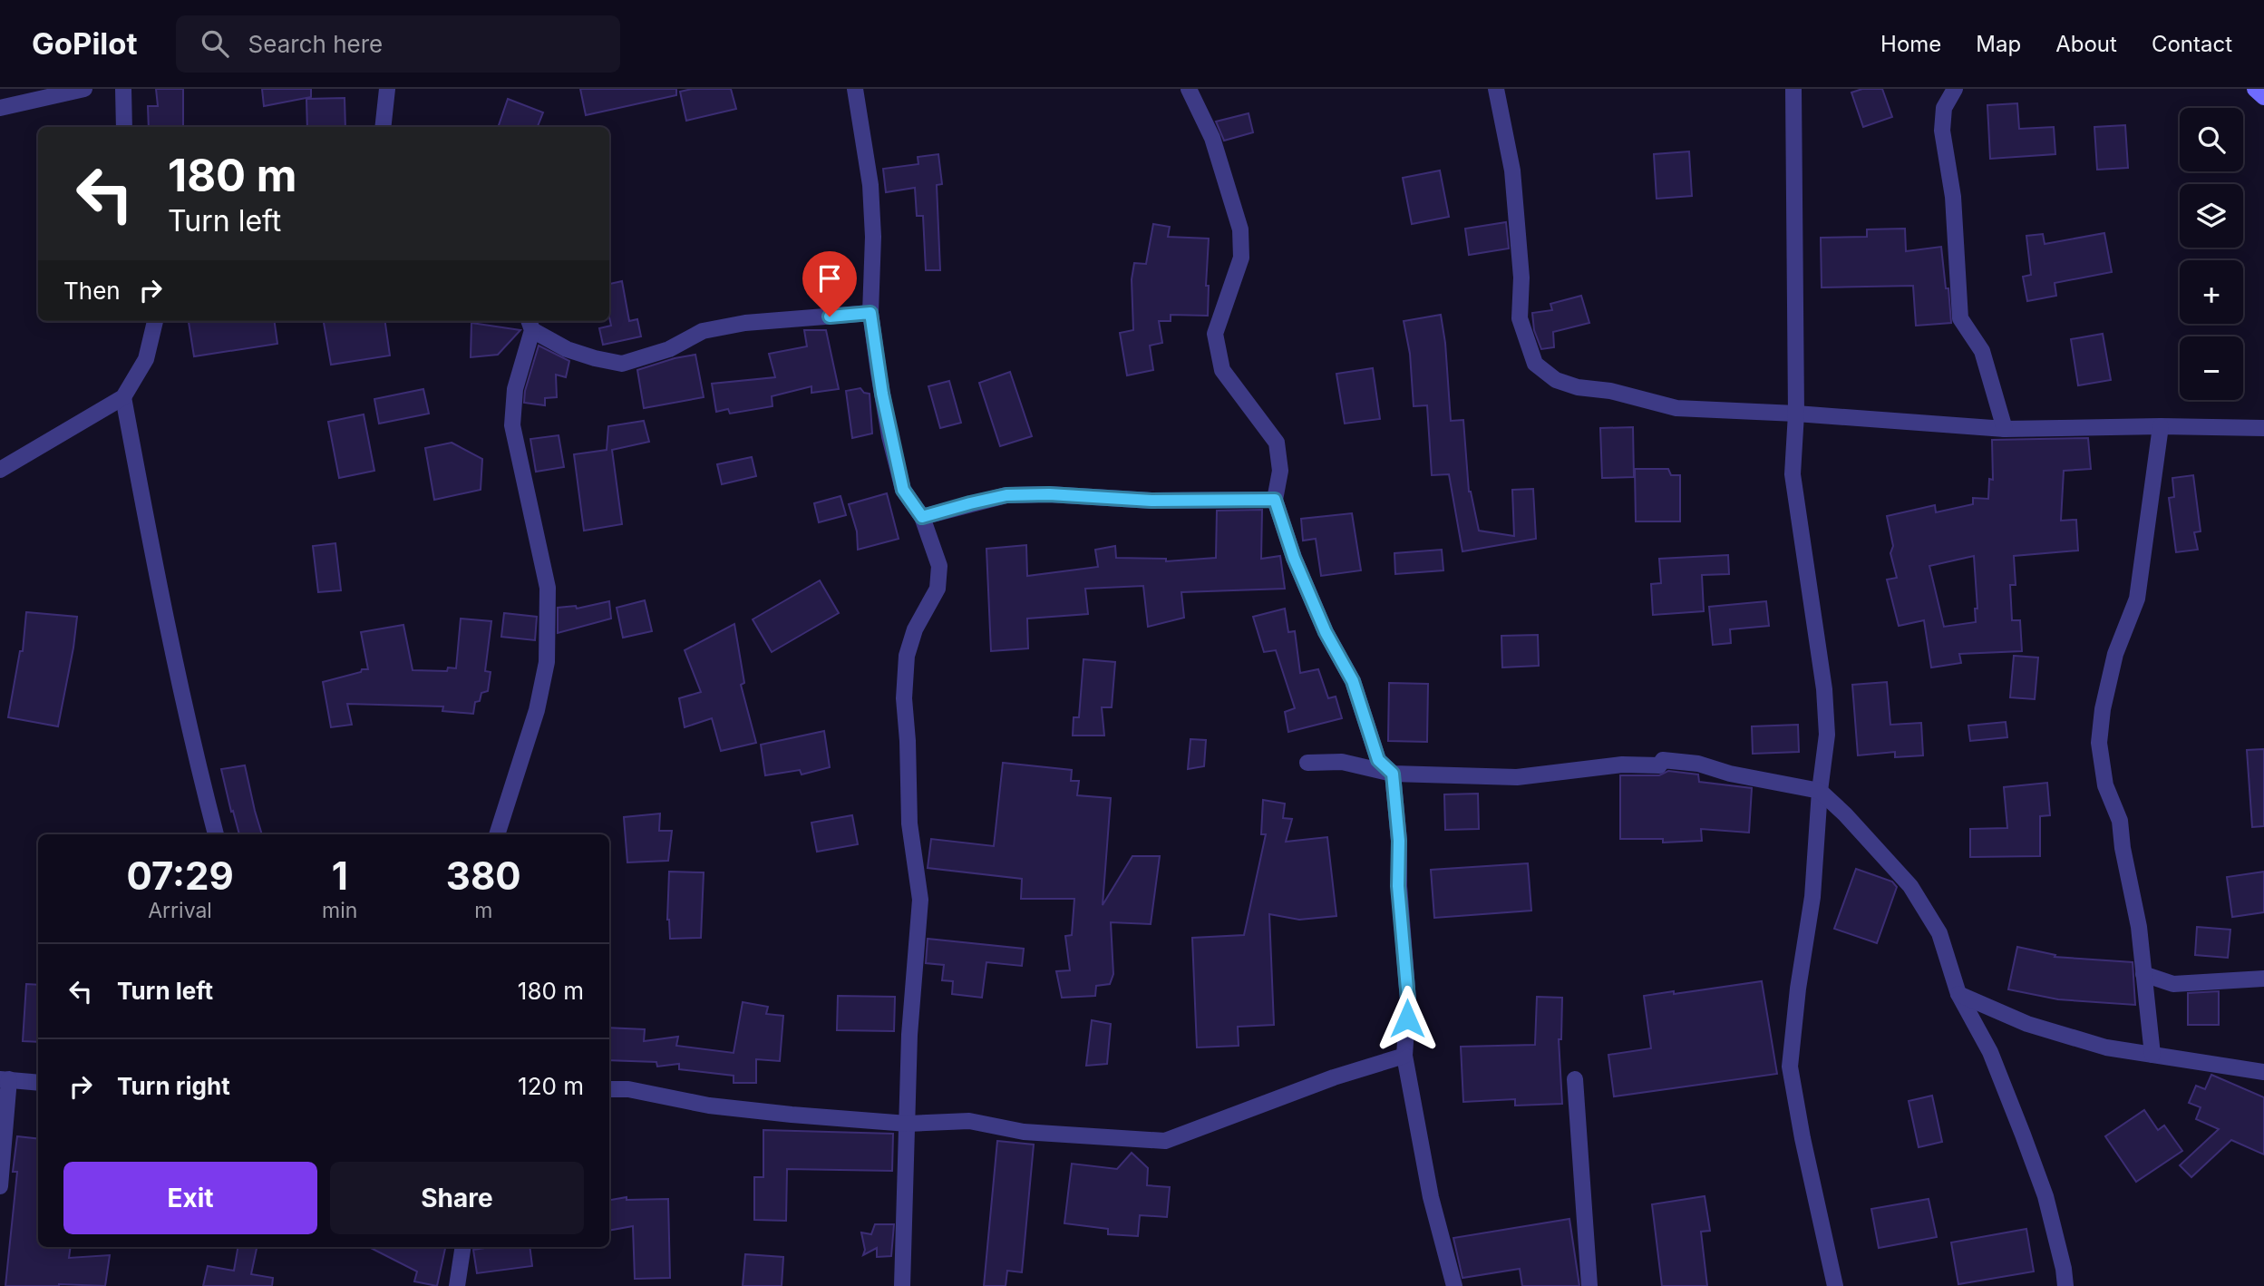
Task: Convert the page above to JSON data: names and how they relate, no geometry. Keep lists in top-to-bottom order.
{
  "page": {
    "header": "GoPilot",
    "search": "Search here",
    "nav": [
      "Home",
      "Map",
      "About",
      "Contact"
    ],
    "map_buttons": ["+", "−"],
    "turn": ["180 m", "Turn left"],
    "then": "Then",
    "eta": [
      "07:29",
      "Arrival",
      "1",
      "min",
      "380",
      "m"
    ],
    "list": [
      {
        "name": "Turn left",
        "value": "180 m"
      },
      {
        "name": "Turn right",
        "value": "120 m"
      }
    ],
    "buttons": ["Exit", "Share"]
  }
}
